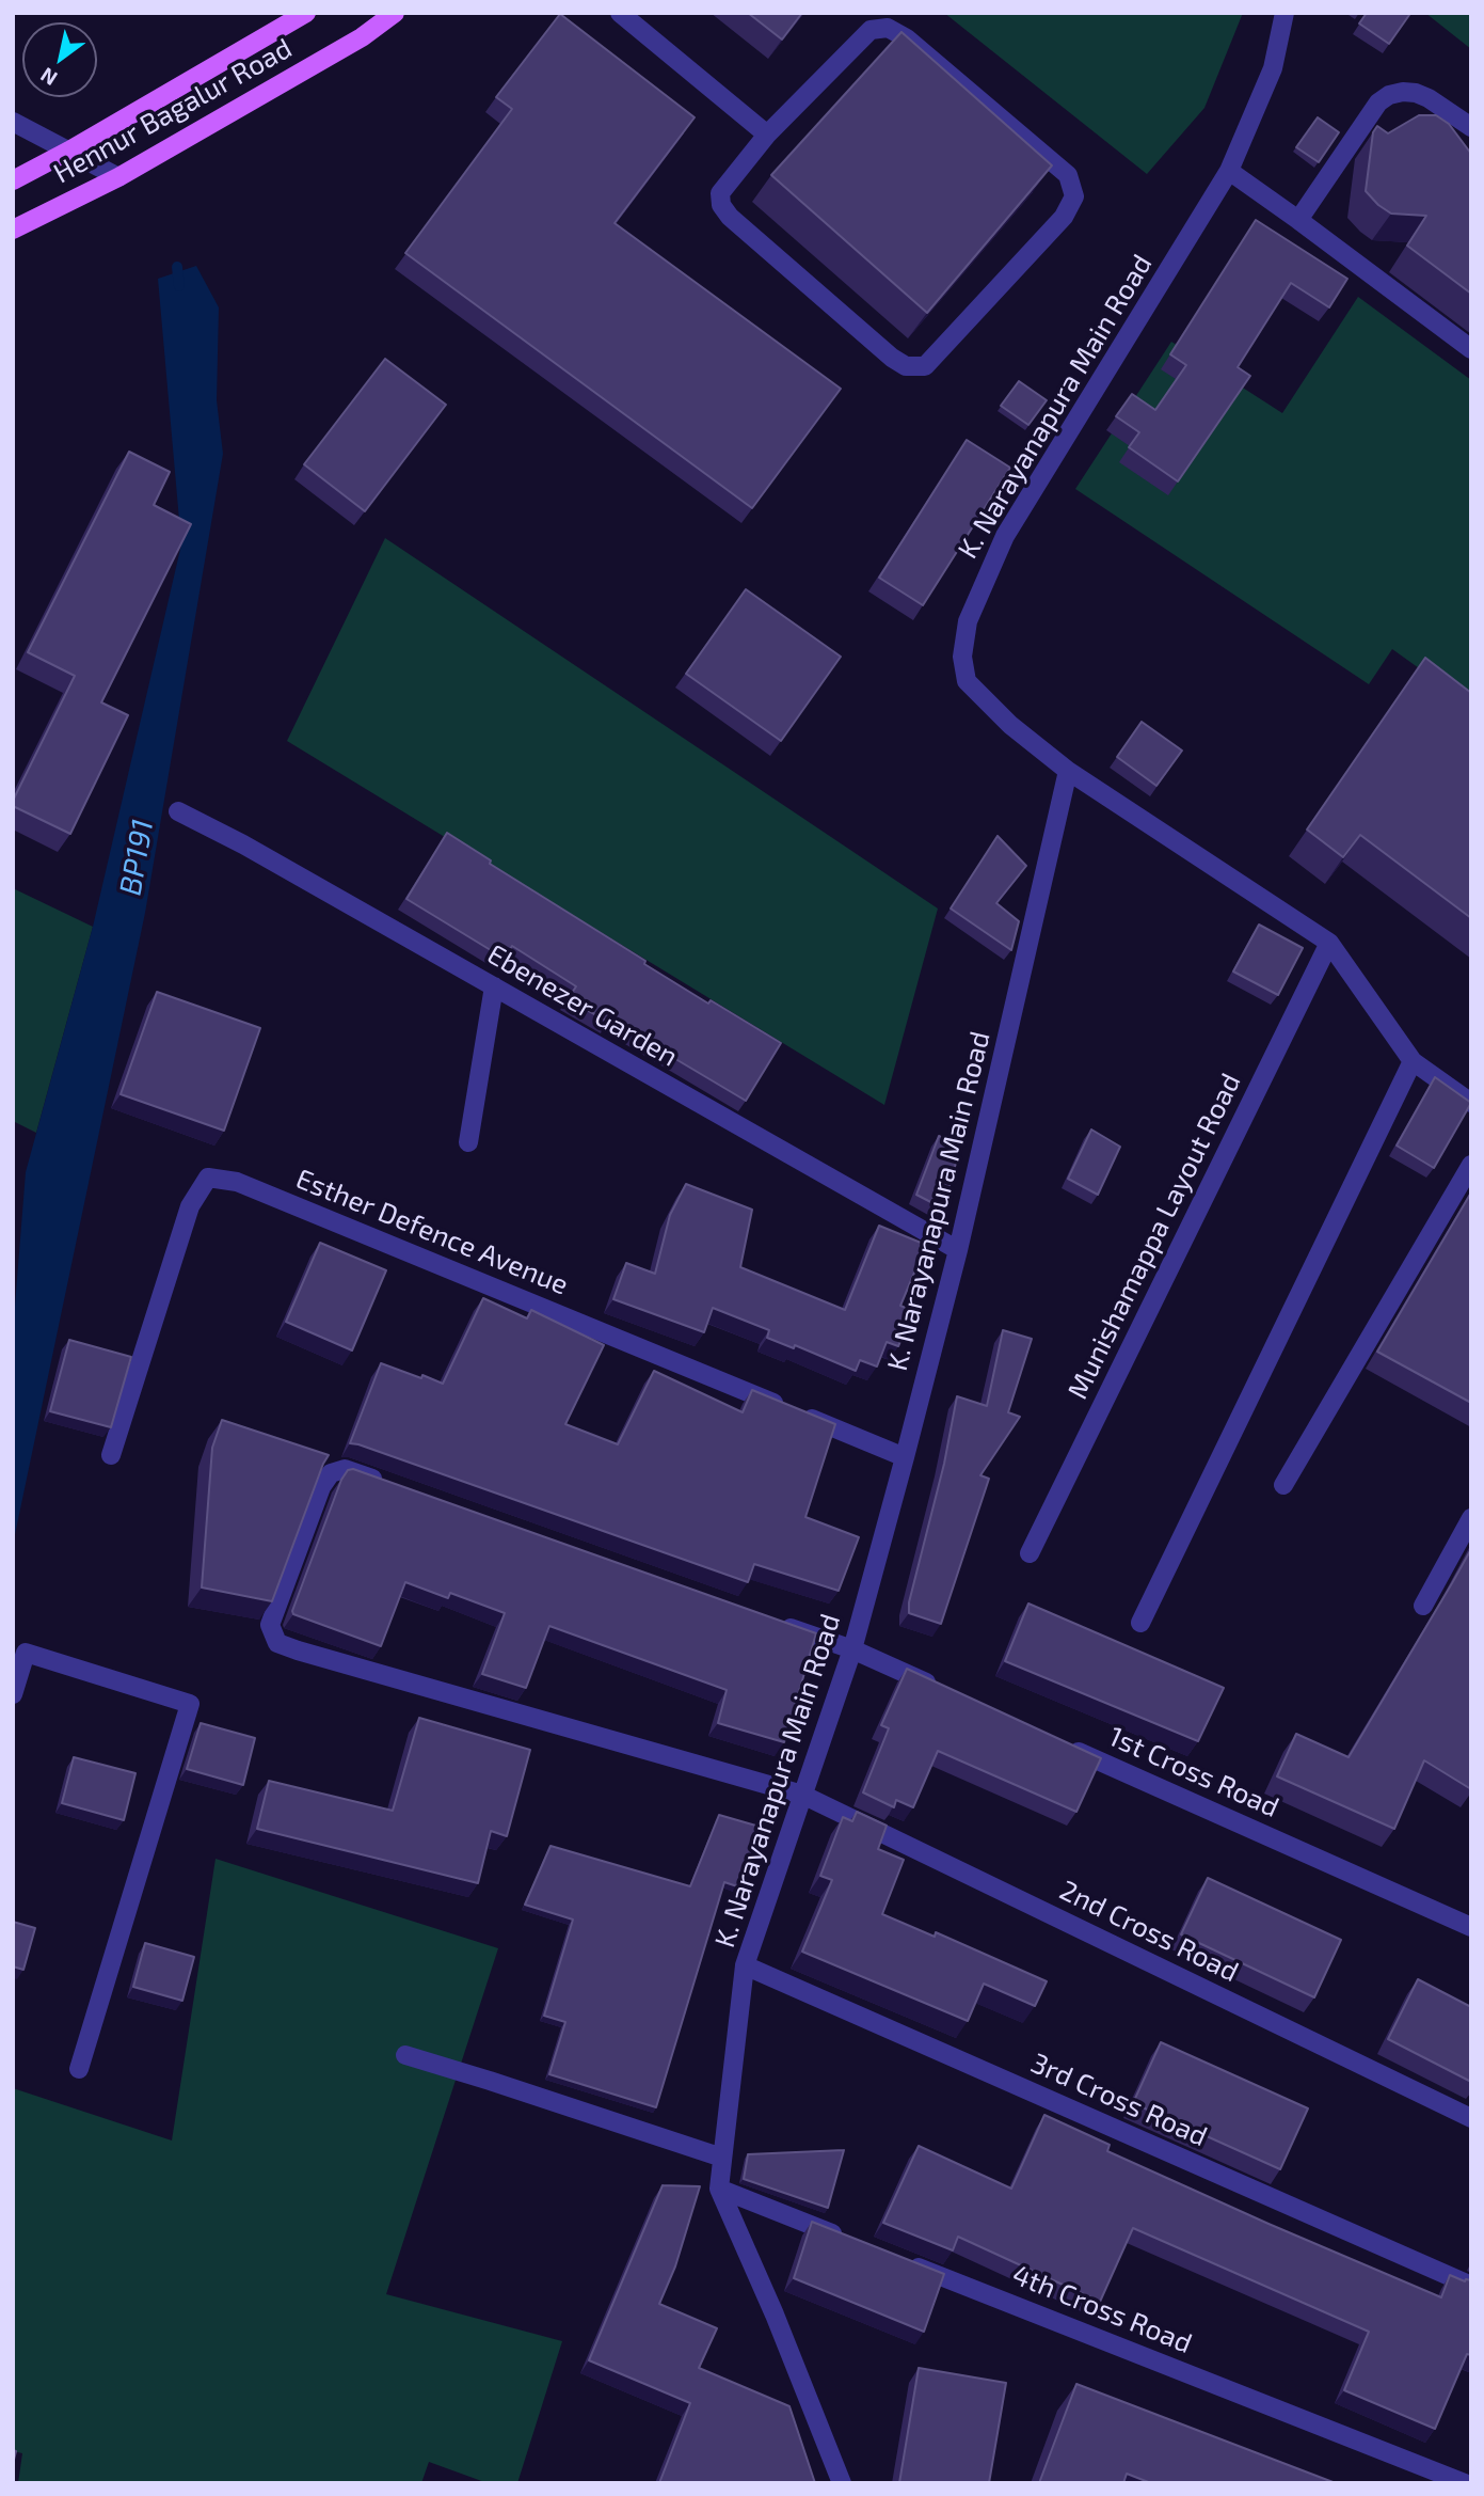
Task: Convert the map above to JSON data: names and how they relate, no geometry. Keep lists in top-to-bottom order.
{
  "streets": {
    "main road": ["Hennur Bagalur Road"],
    "street": [
      "K. Narayanapura Main Road",
      "Ebenezer Garden",
      "Esther Defence Avenue",
      "Munishamappa Layout Road",
      "1st Cross Road",
      "2nd Cross Road",
      "3rd Cross Road",
      "4th Cross Road"
    ]
  },
  "crossings": [
    ["K. Narayanapura Main Road", "Ebenezer Garden"],
    ["K. Narayanapura Main Road", "Esther Defence Avenue"],
    ["K. Narayanapura Main Road", "2nd Cross Road"],
    ["K. Narayanapura Main Road", "3rd Cross Road"]
  ],
  "water": ["BP191"],
  "north": "bottom left"
}
